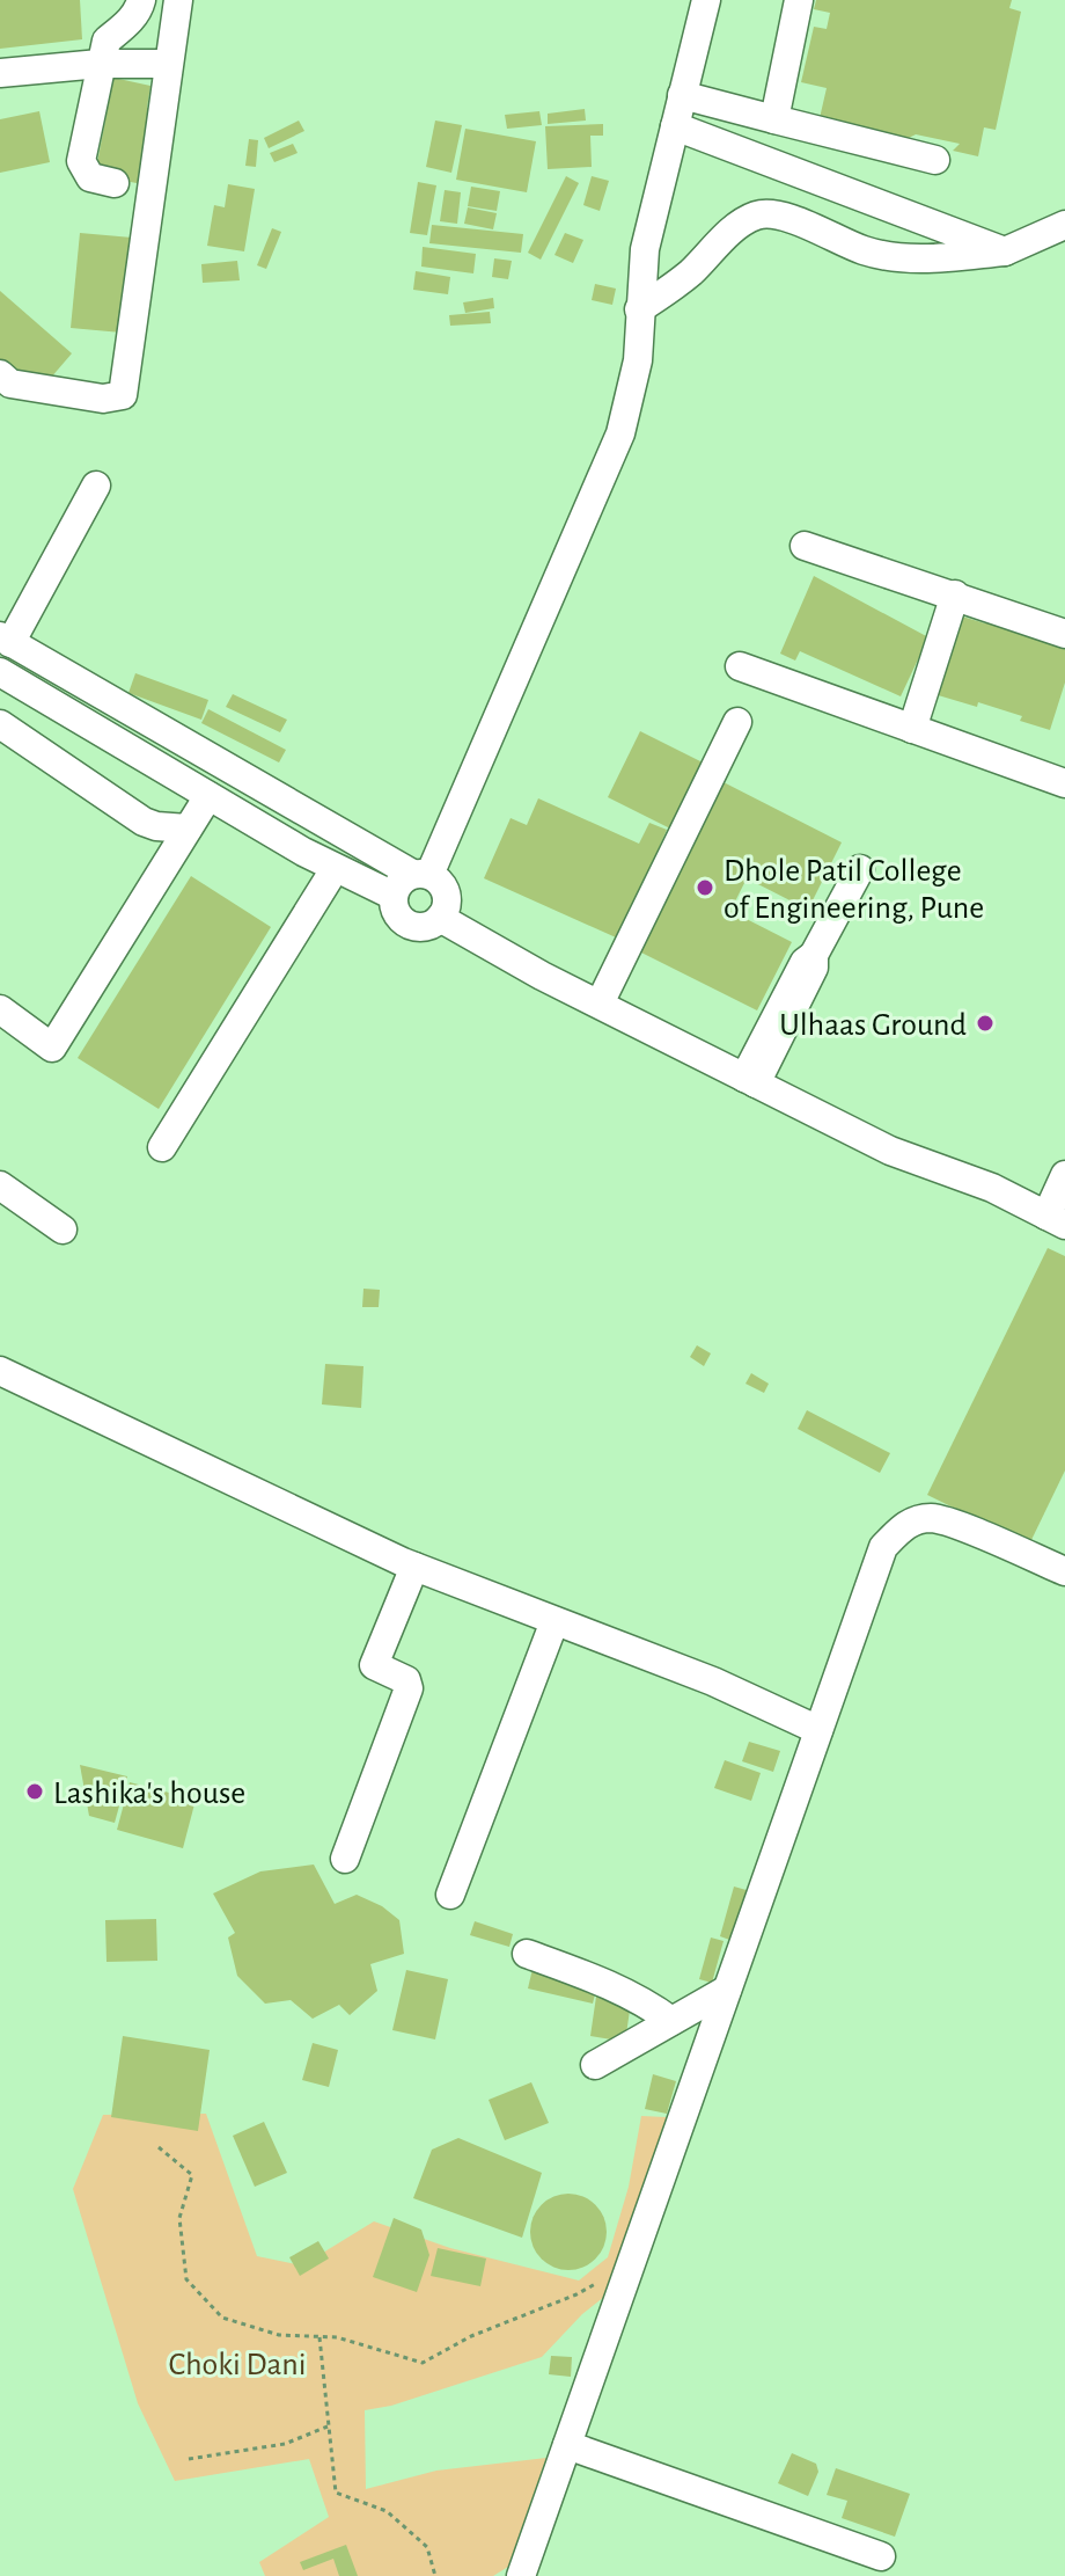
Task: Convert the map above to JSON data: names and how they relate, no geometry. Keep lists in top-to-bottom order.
{
  "parks": ["Choki Dani"],
  "places": ["Dhole Patil College of Engineering, Pune", "Ulhaas Ground", "Lashika's house"]
}
